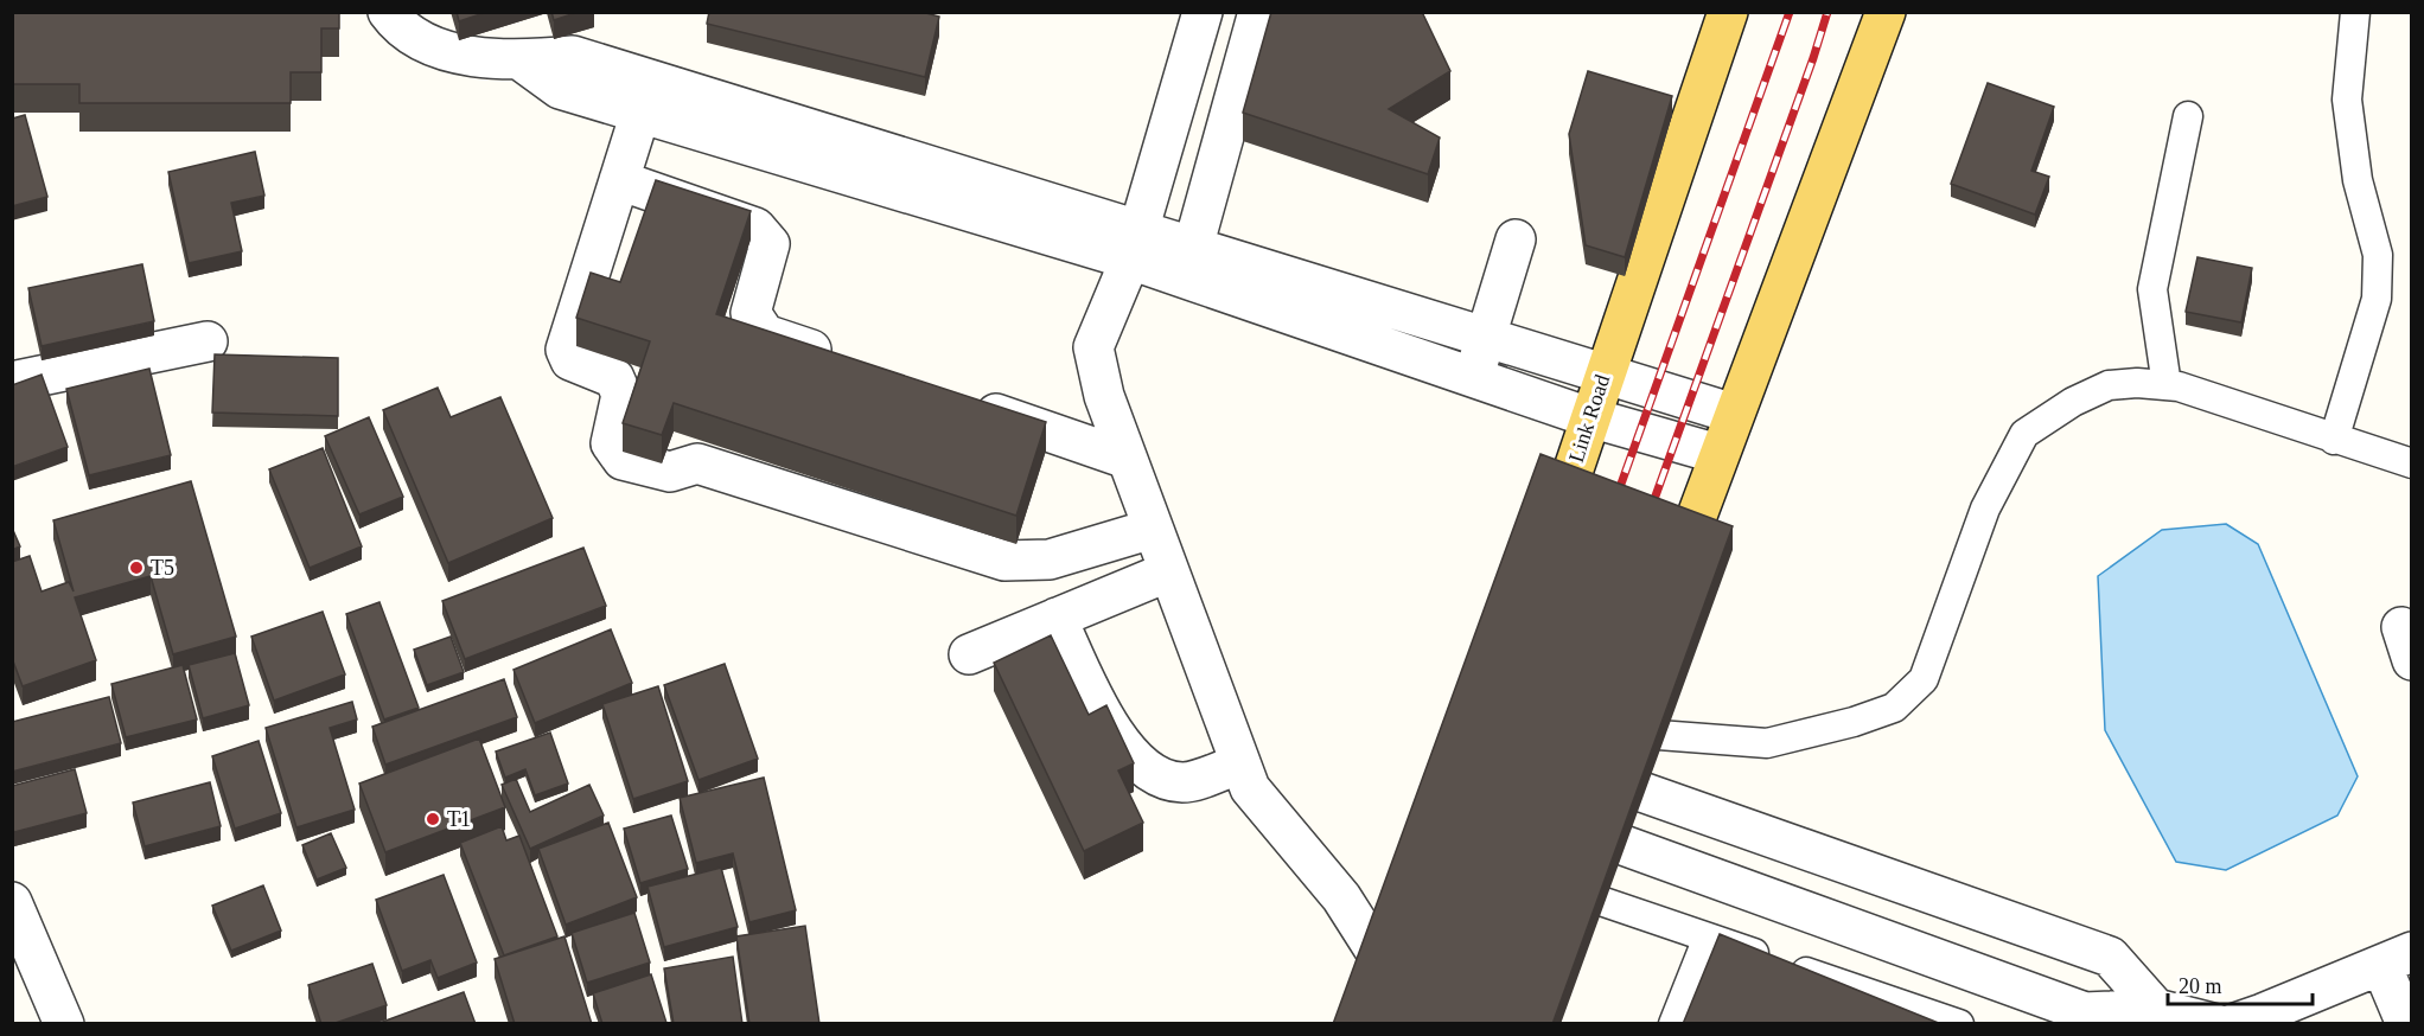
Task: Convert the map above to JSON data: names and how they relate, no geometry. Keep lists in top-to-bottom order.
{
  "streets": {
    "main road": ["Link Road"]
  },
  "places": ["T5", "T1"],
  "scale_bar": "20 m"
}
